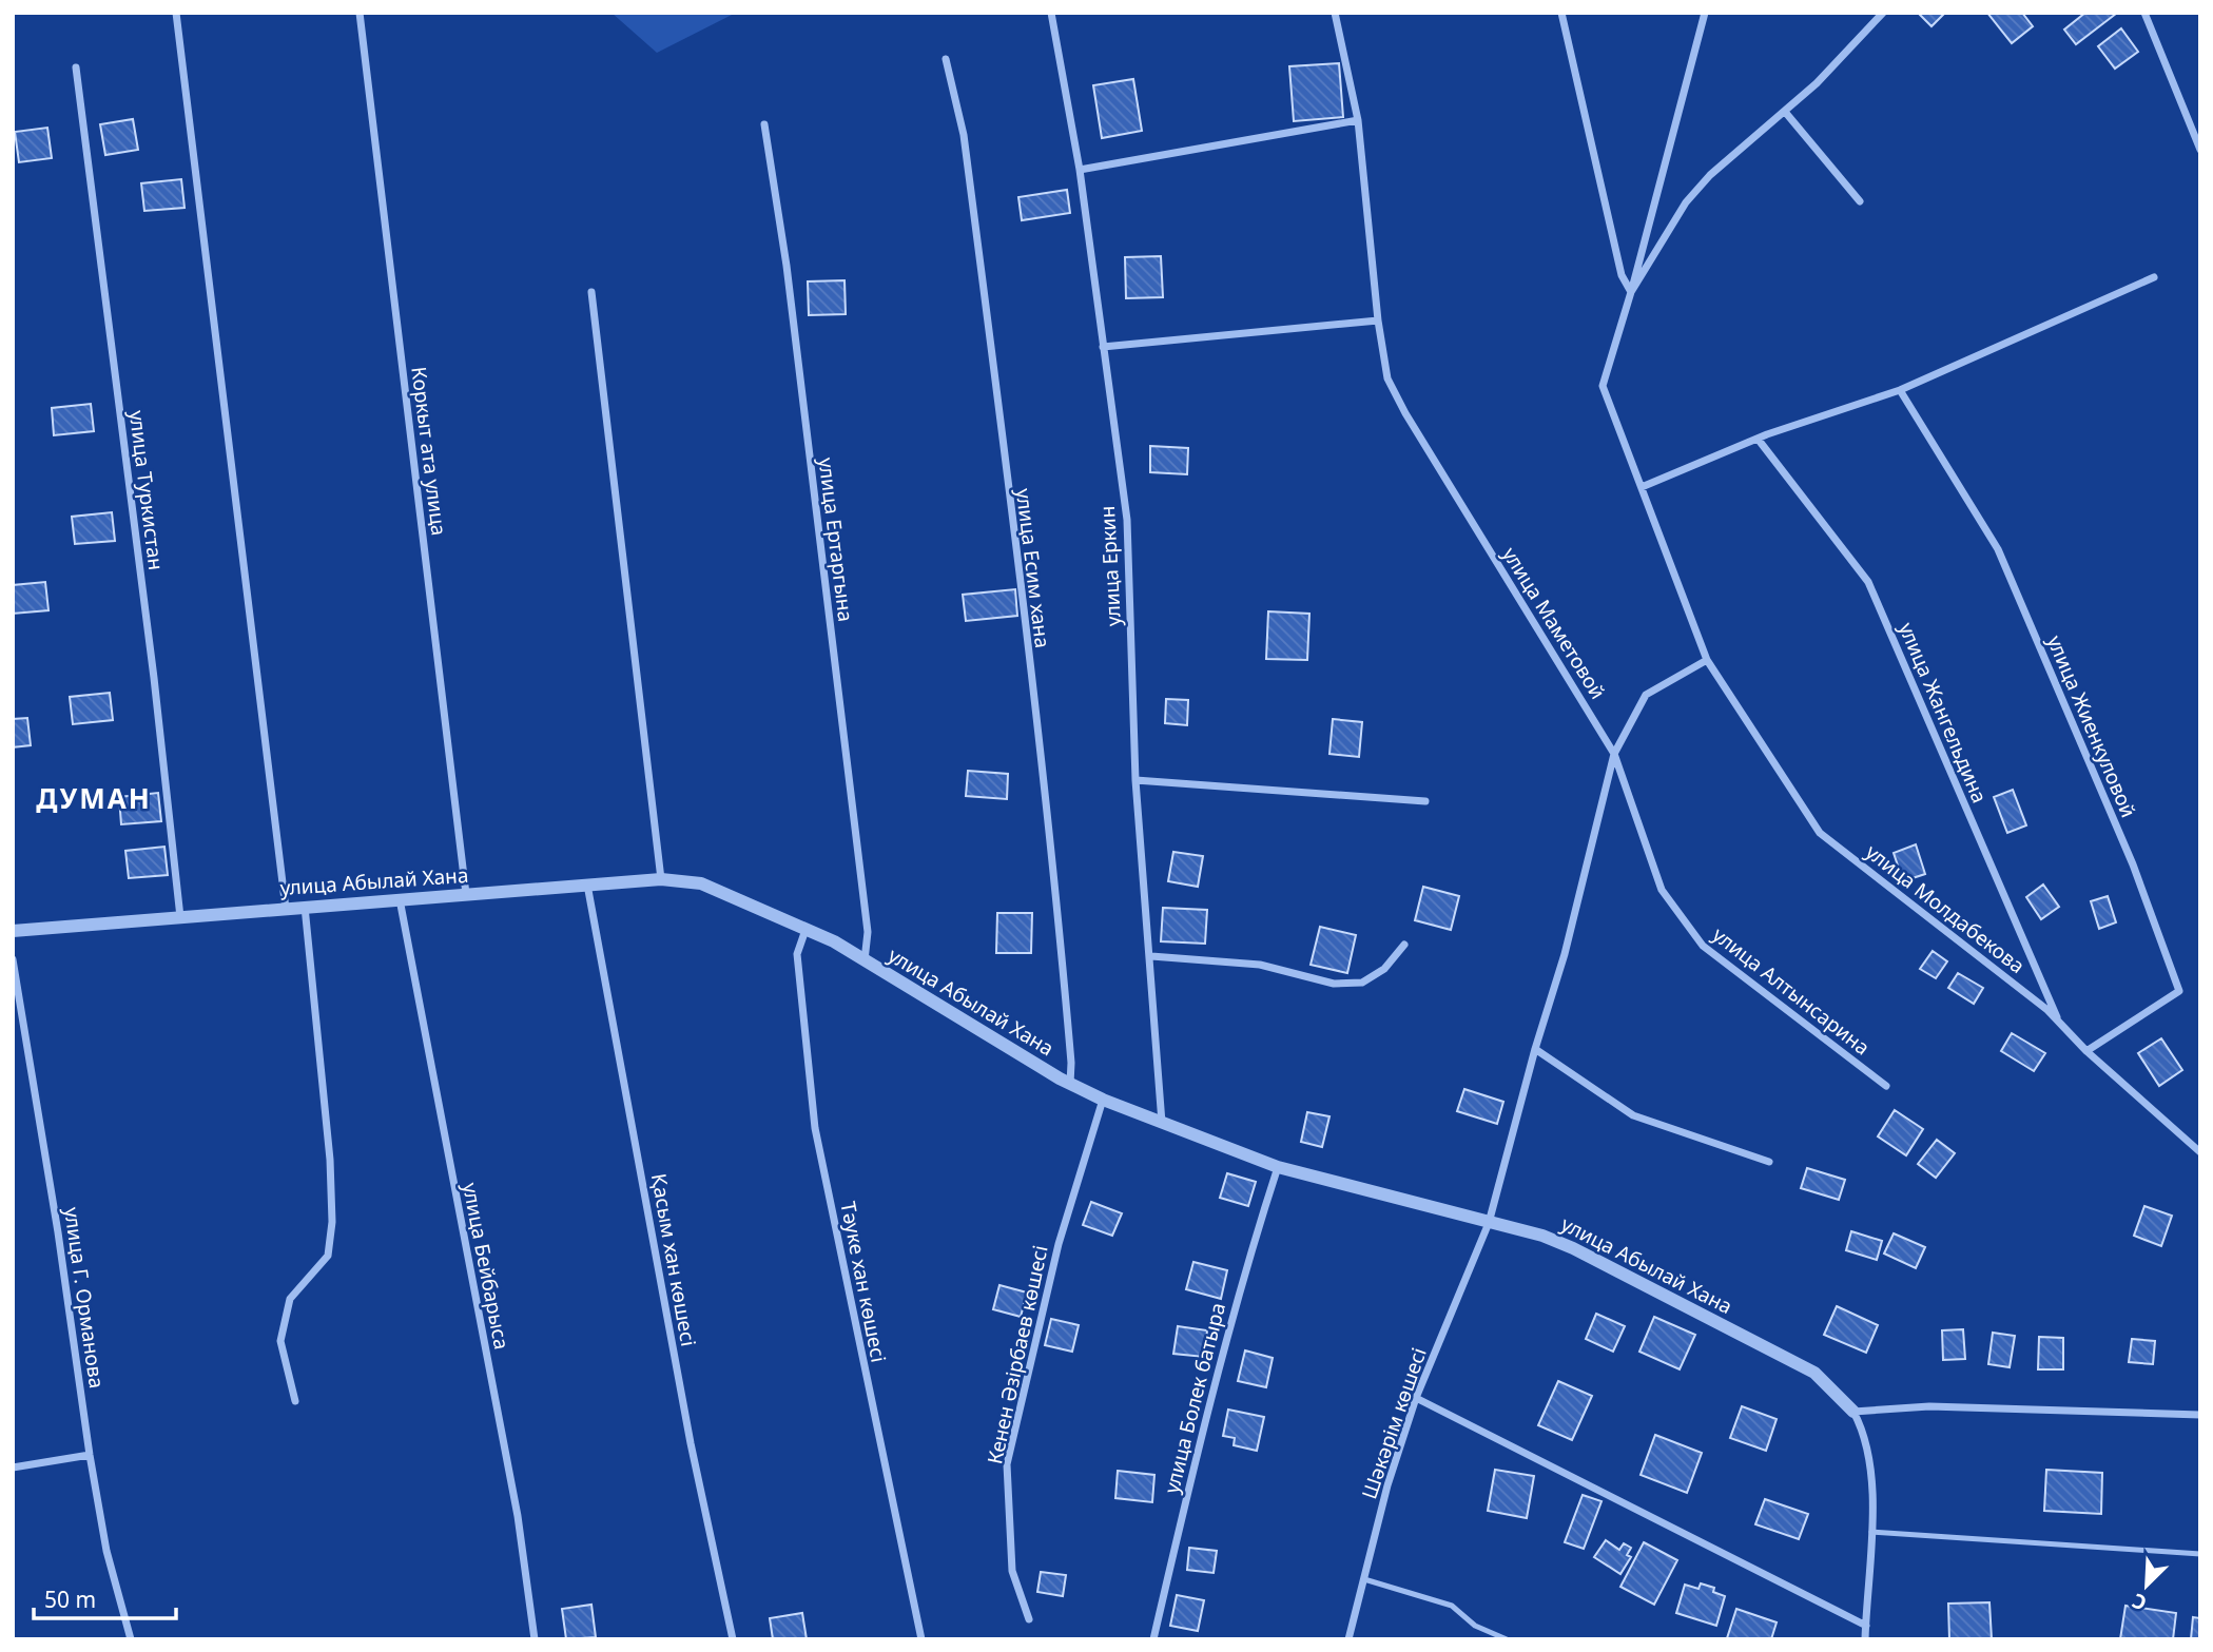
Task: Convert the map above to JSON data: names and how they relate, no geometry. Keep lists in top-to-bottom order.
{
  "streets": {
    "street": [
      "Коркыт ата улица",
      "улица Туркистан",
      "улица Ертаргына",
      "улица Еркин",
      "улица Есим хана",
      "улица Маметовой",
      "улица Жангельдина",
      "улица Жиенкуловой",
      "улица Абылай Хана",
      "улица Молдабекова",
      "улица Алтынсарина",
      "Қасым хан көшесі",
      "улица Бейбарыса",
      "Тәуке хан көшесі",
      "улица Г. Орманова",
      "Кенен Әзірбаев көшесі",
      "улица Болек батыра",
      "Шәкәрім көшесі"
    ]
  },
  "crossings": [
    ["Коркыт ата улица", "улица Абылай Хана"],
    ["улица Туркистан", "улица Абылай Хана"],
    ["улица Ертаргына", "улица Абылай Хана"],
    ["улица Еркин", "улица Абылай Хана"],
    ["улица Есим хана", "улица Абылай Хана"],
    ["улица Маметовой", "улица Алтынсарина"],
    ["улица Жангельдина", "улица Молдабекова"],
    ["улица Жиенкуловой", "улица Молдабекова"],
    ["улица Абылай Хана", "Қасым хан көшесі"],
    ["улица Абылай Хана", "улица Бейбарыса"],
    ["улица Абылай Хана", "Тәуке хан көшесі"],
    ["улица Абылай Хана", "Кенен Әзірбаев көшесі"],
    ["улица Абылай Хана", "улица Болек батыра"],
    ["улица Абылай Хана", "Шәкәрім көшесі"]
  ],
  "districts": ["ДУМАН"],
  "scale_bar": "50 m",
  "north": "bottom left"
}
